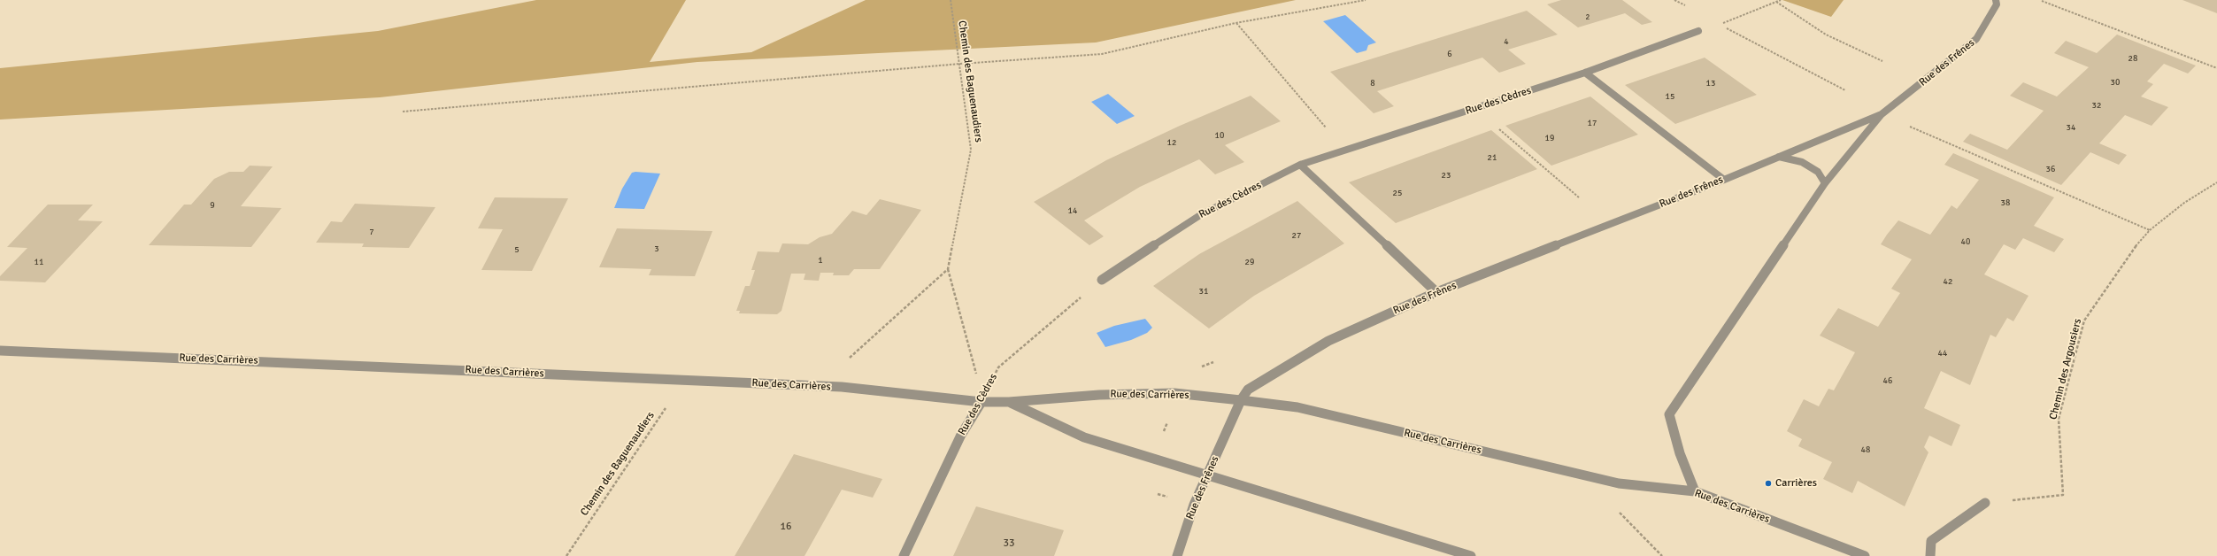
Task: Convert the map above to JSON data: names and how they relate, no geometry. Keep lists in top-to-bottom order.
{
  "streets": {
    "street": ["Rue des Frênes", "Rue des Cèdres", "Rue des Carrières"],
    "path": ["Chemin des Baguenaudiers", "Chemin des Argousiers"]
  },
  "crossings": [
    ["Rue des Frênes", "Rue des Carrières"],
    ["Chemin des Baguenaudiers", "Rue des Cèdres"],
    ["Chemin des Baguenaudiers", "Rue des Carrières"],
    ["Rue des Cèdres", "Rue des Carrières"]
  ],
  "places": ["Carrières"],
  "house_numbers": [
    "2",
    "4",
    "6",
    "28",
    "30",
    "8",
    "13",
    "15",
    "32",
    "17",
    "34",
    "10",
    "19",
    "12",
    "21",
    "36",
    "23",
    "25",
    "38",
    "9",
    "14",
    "7",
    "27",
    "40",
    "3",
    "5",
    "1",
    "11",
    "29",
    "42",
    "31",
    "44",
    "46",
    "48",
    "16",
    "33"
  ]
}
